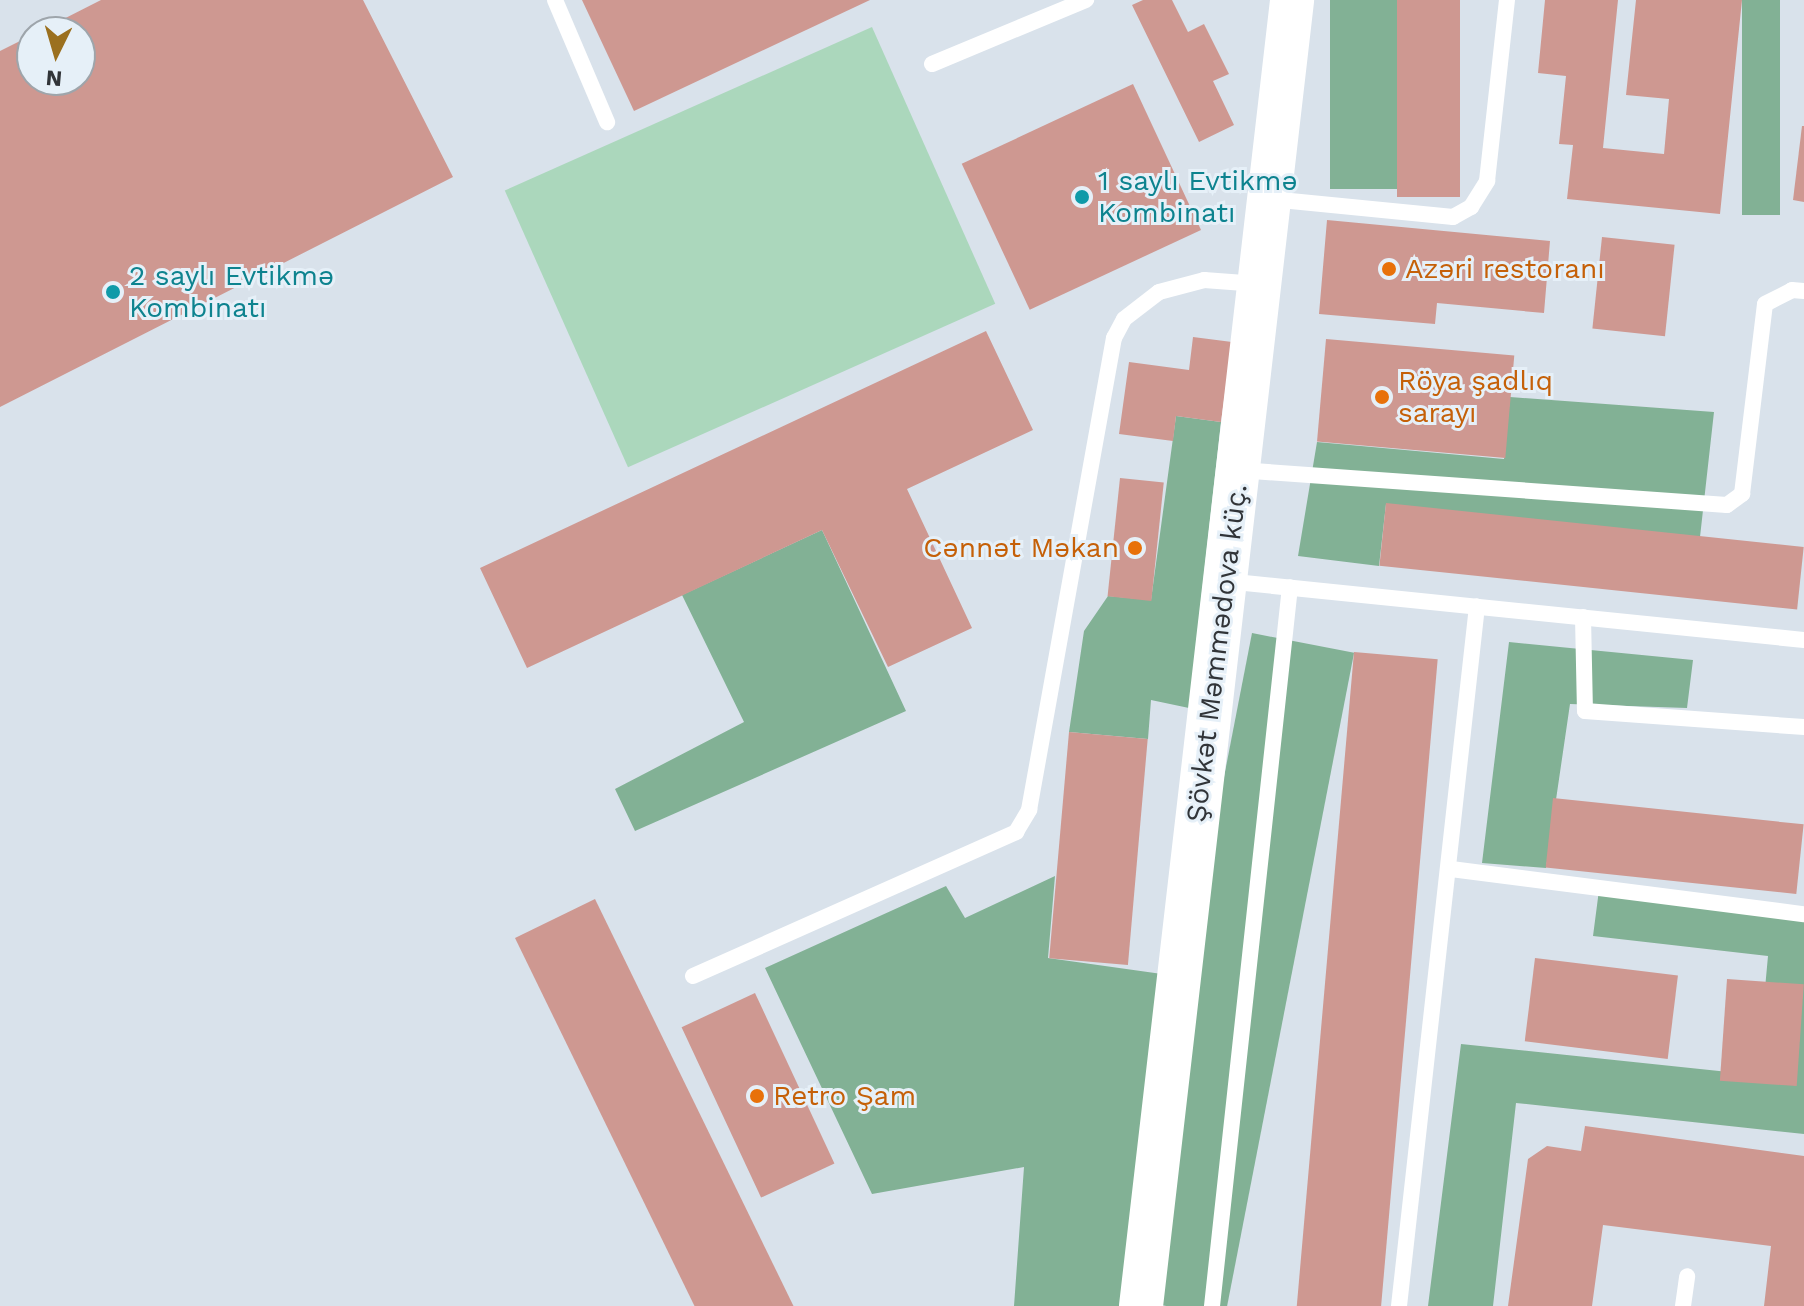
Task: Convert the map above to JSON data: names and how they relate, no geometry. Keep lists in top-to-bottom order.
{
  "streets": {
    "main road": ["Şövkət Məmmədova küç."]
  },
  "places": [
    "1 saylı Evtikmə Kombinatı",
    "Azəri restoranı",
    "2 saylı Evtikmə Kombinatı",
    "Röya şadlıq sarayı",
    "Cənnət Məkan",
    "Retro Şam"
  ],
  "north": "bottom"
}
